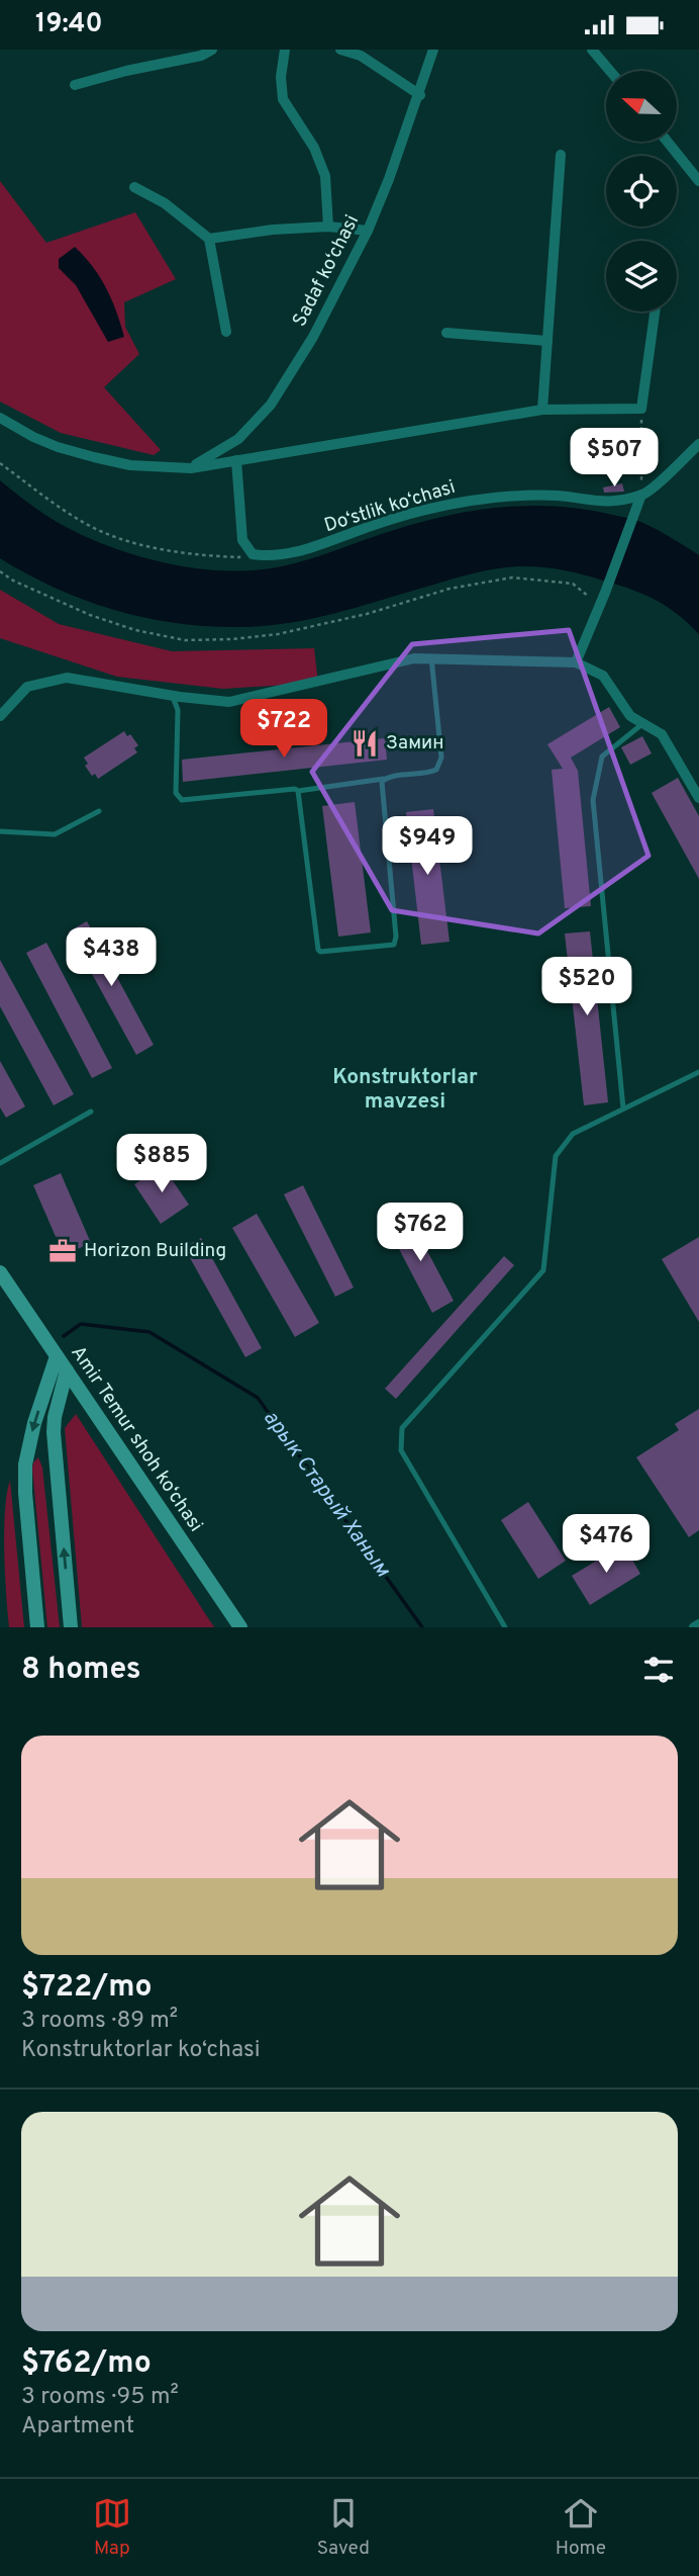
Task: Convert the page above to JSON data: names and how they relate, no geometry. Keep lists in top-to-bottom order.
{
  "streets": {
    "main road": ["Amir Temur shoh ko‘chasi"],
    "street": ["Sadaf ko‘chasi", "Do‘stlik ko‘chasi"]
  },
  "districts": ["Konstruktorlar mavzesi"],
  "water": ["арык Старый Ханым"],
  "places": {
    "restaurant": ["Замин"],
    "office": ["Horizon Building"]
  },
  "north": "left",
  "page": {
    "status": "19:40",
    "price": [
      "$507",
      "$722",
      "$949",
      "$438",
      "$520",
      "$885",
      "$762",
      "$476"
    ],
    "heading": "8 homes",
    "list": [
      {
        "name": "$722/mo",
        "note": "3 rooms · 89 m² · Konstruktorlar ko‘chasi"
      },
      {
        "name": "$762/mo",
        "note": "3 rooms · 95 m² · Apartment"
      }
    ],
    "tabs": ["Map", "Saved", "Home"]
  }
}
